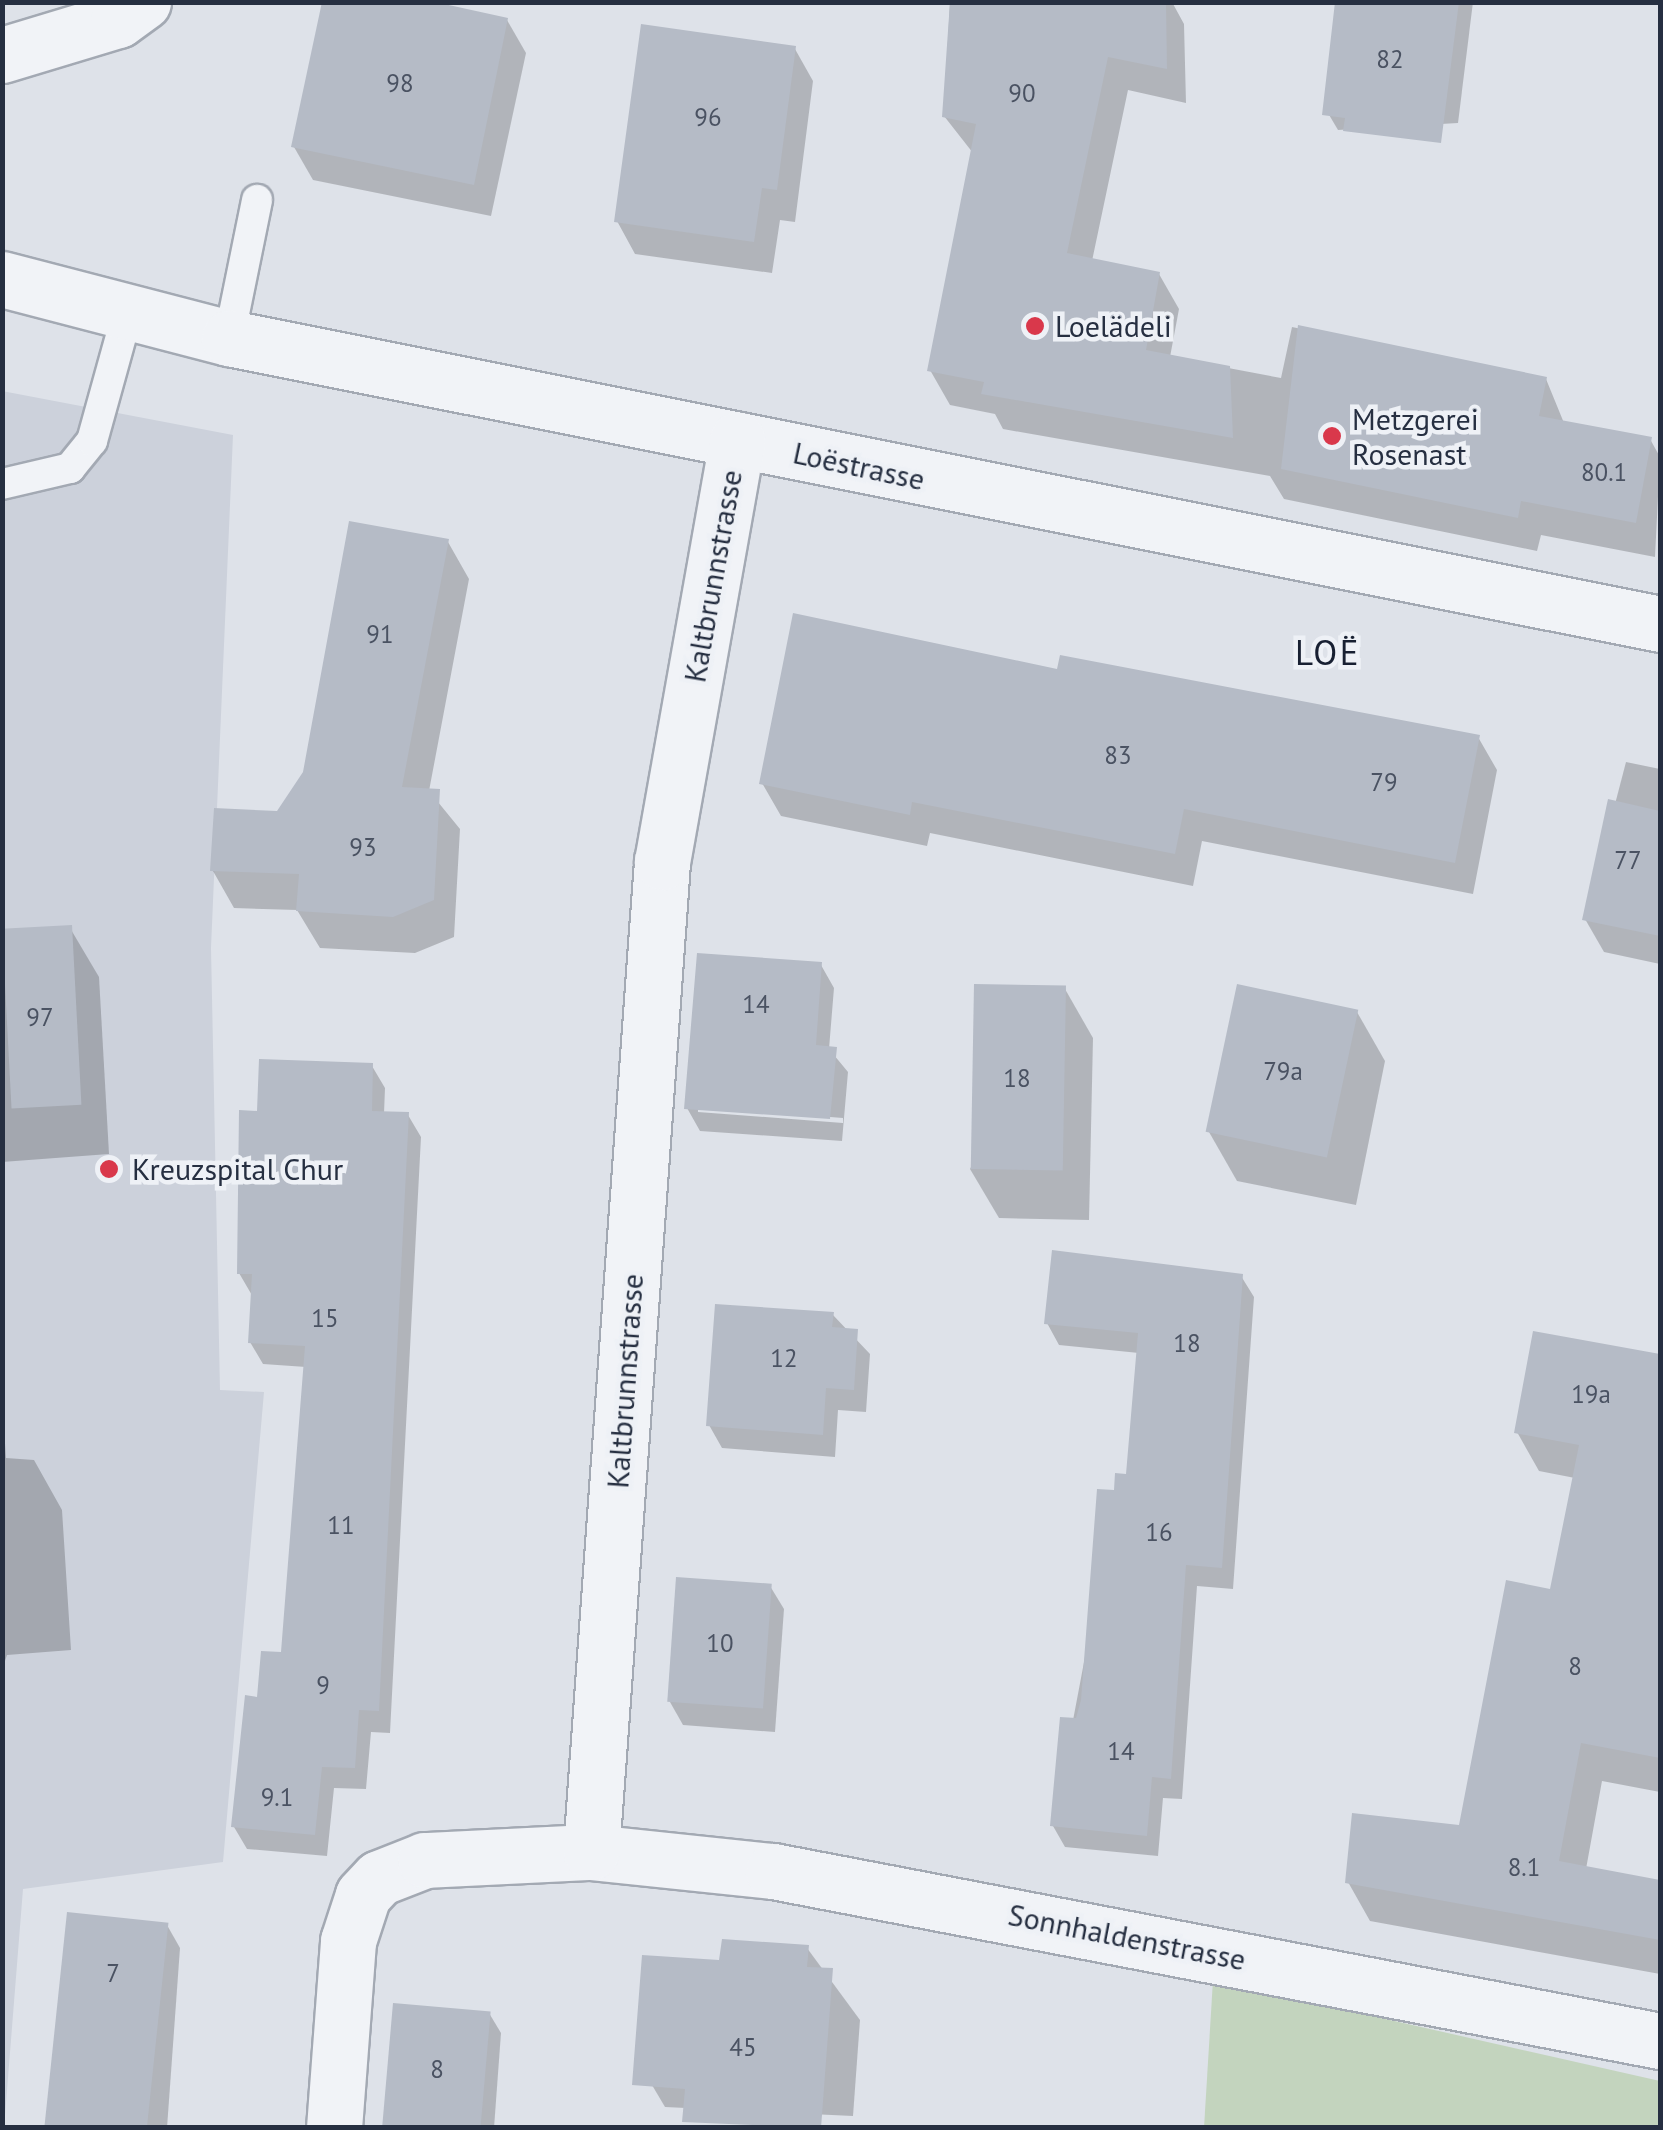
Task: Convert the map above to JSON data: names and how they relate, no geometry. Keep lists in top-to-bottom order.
{
  "streets": {
    "street": ["Loëstrasse", "Kaltbrunnstrasse", "Sonnhaldenstrasse"]
  },
  "crossings": [
    ["Loëstrasse", "Kaltbrunnstrasse"],
    ["Kaltbrunnstrasse", "Sonnhaldenstrasse"]
  ],
  "districts": ["LOË"],
  "places": ["Loelädeli", "Metzgerei Rosenast", "Kreuzspital Chur"],
  "house_numbers": [
    "82",
    "98",
    "90",
    "96",
    "80.1",
    "91",
    "83",
    "79",
    "93",
    "77",
    "14",
    "97",
    "79a",
    "18",
    "15",
    "18",
    "12",
    "19a",
    "11",
    "16",
    "10",
    "8",
    "9",
    "14",
    "9.1",
    "8.1",
    "7",
    "45",
    "8"
  ]
}
